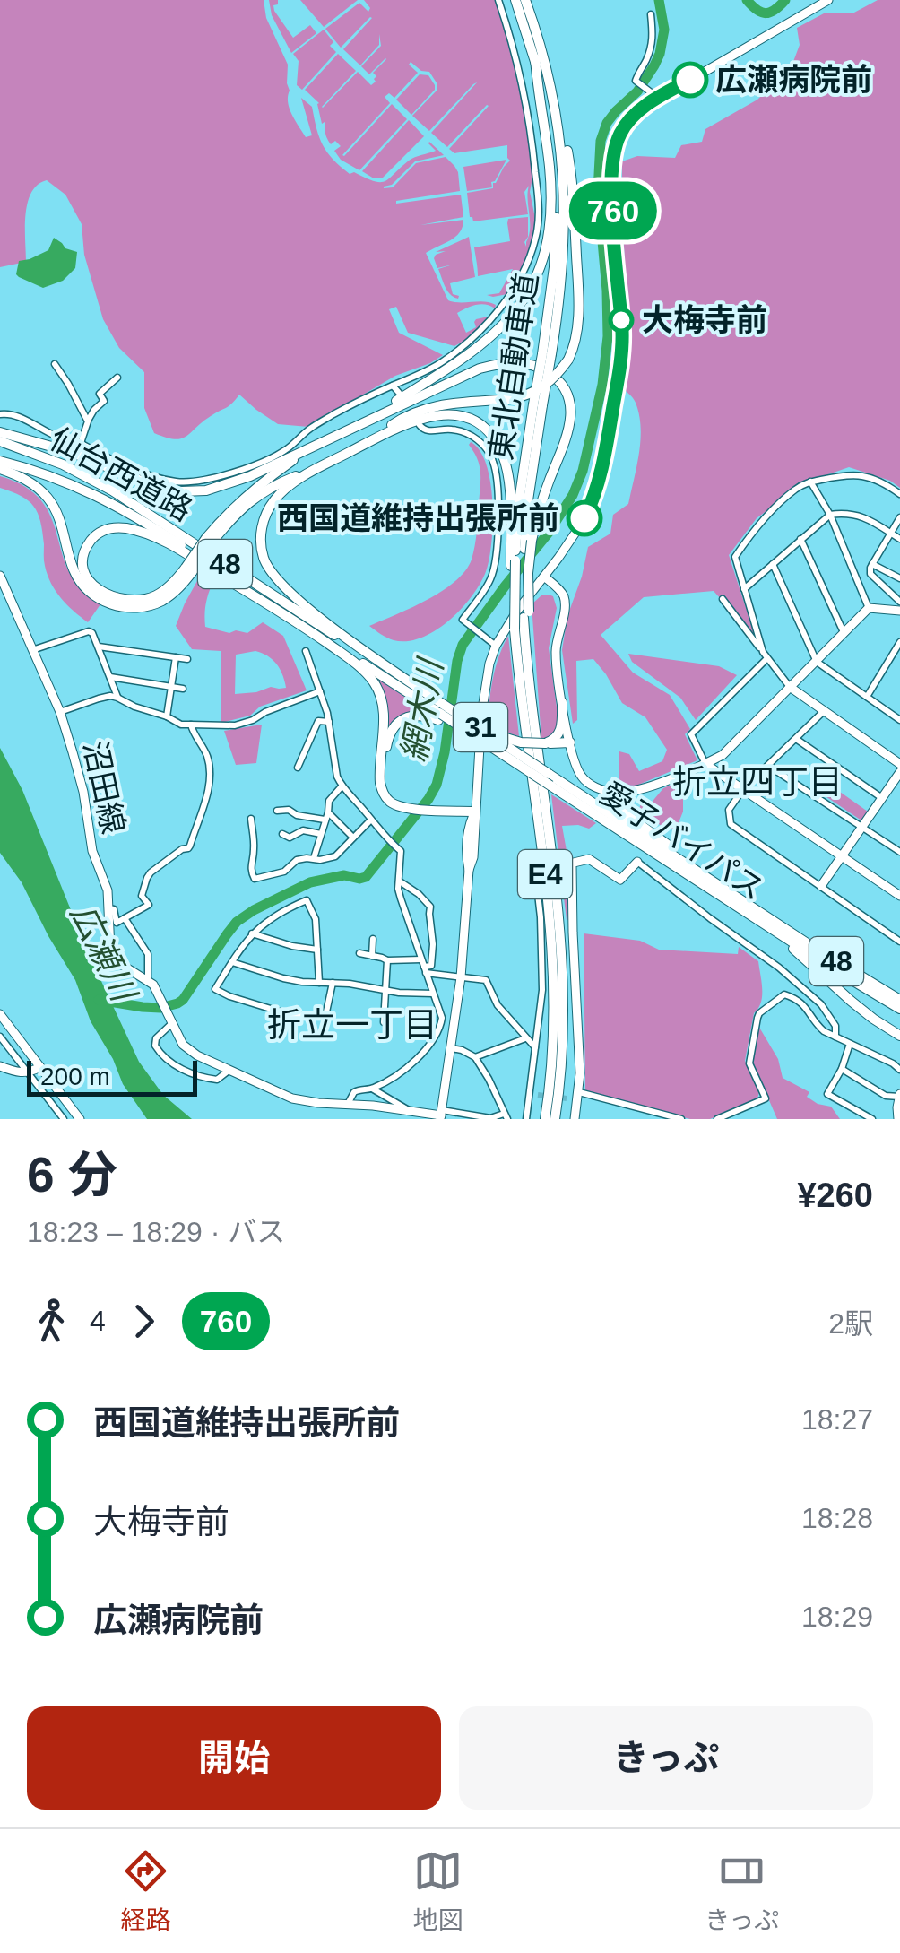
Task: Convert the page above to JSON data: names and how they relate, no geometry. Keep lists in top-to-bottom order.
{
  "streets": {
    "highway": [
      "東北自動車道",
      "仙台西道路",
      "48",
      "愛子バイパス",
      "E4"
    ],
    "street": ["31", "沼田線"]
  },
  "crossings": [
    ["東北自動車道", "E4"],
    ["仙台西道路", "愛子バイパス"],
    ["31", "沼田線"]
  ],
  "districts": ["折立四丁目", "折立一丁目"],
  "water": ["網木川", "広瀬川"],
  "places": ["広瀬病院前", "大梅寺前", "西国道維持出張所前"],
  "lines": ["bus line 760"],
  "scale_bar": "200 m",
  "page": {
    "on_map": "760",
    "scale": "200 m",
    "heading": ["6 分", "18:23 – 18:29 · バス", "¥260"],
    "legs": ["4", "760", "2駅"],
    "list": [
      {
        "name": "西国道維持出張所前",
        "value": "18:27"
      },
      {
        "name": "大梅寺前",
        "value": "18:28"
      },
      {
        "name": "広瀬病院前",
        "value": "18:29"
      }
    ],
    "buttons": ["開始", "きっぷ"],
    "tabs": ["経路", "地図", "きっぷ"]
  }
}
